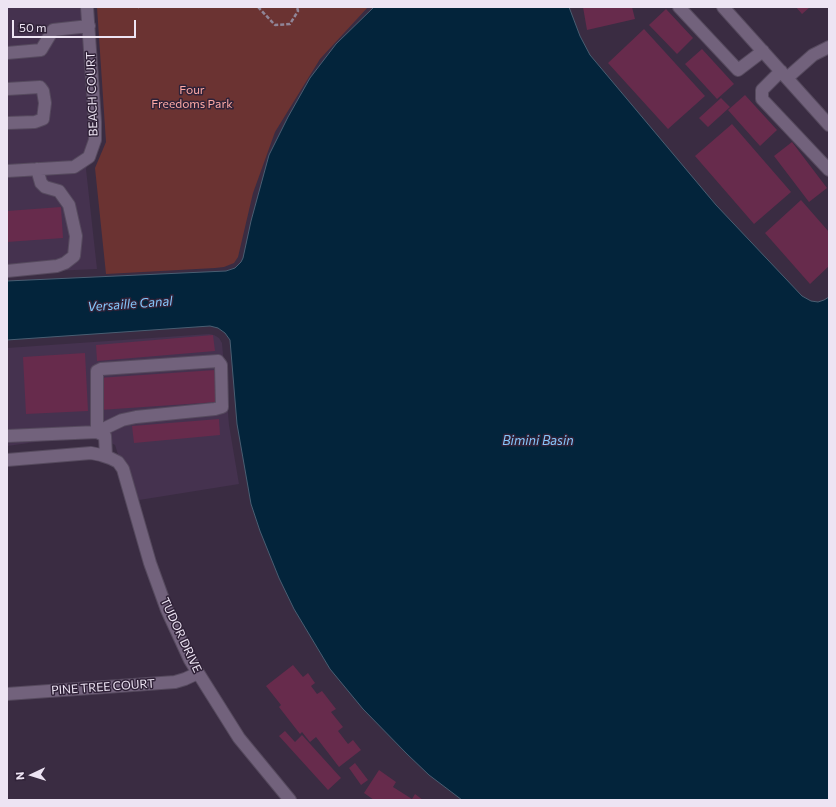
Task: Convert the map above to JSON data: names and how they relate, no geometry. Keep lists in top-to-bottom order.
{
  "streets": {
    "street": ["BEACH COURT", "TUDOR DRIVE", "PINE TREE COURT"]
  },
  "crossings": [
    ["TUDOR DRIVE", "PINE TREE COURT"]
  ],
  "water": ["Versaille Canal", "Bimini Basin"],
  "parks": ["Four Freedoms Park"],
  "scale_bar": "50 m",
  "north": "left"
}
